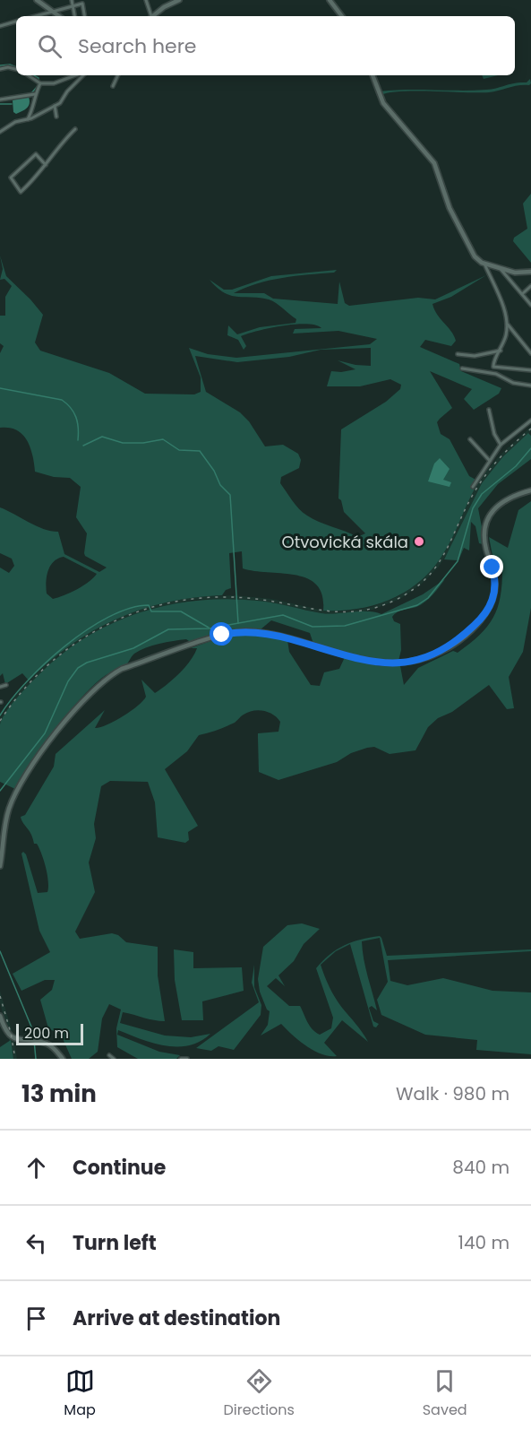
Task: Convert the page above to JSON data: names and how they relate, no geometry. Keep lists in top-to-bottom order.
{
  "places": ["Otvovická skála"],
  "scale_bar": "200 m",
  "page": {
    "search": "Search here",
    "scale": "200 m",
    "heading": ["13 min", "Walk · 980 m"],
    "list": [
      ["Continue", "840 m"],
      ["Turn left", "140 m"],
      "Arrive at destination"
    ],
    "nav": ["Map", "Directions", "Saved"]
  }
}
